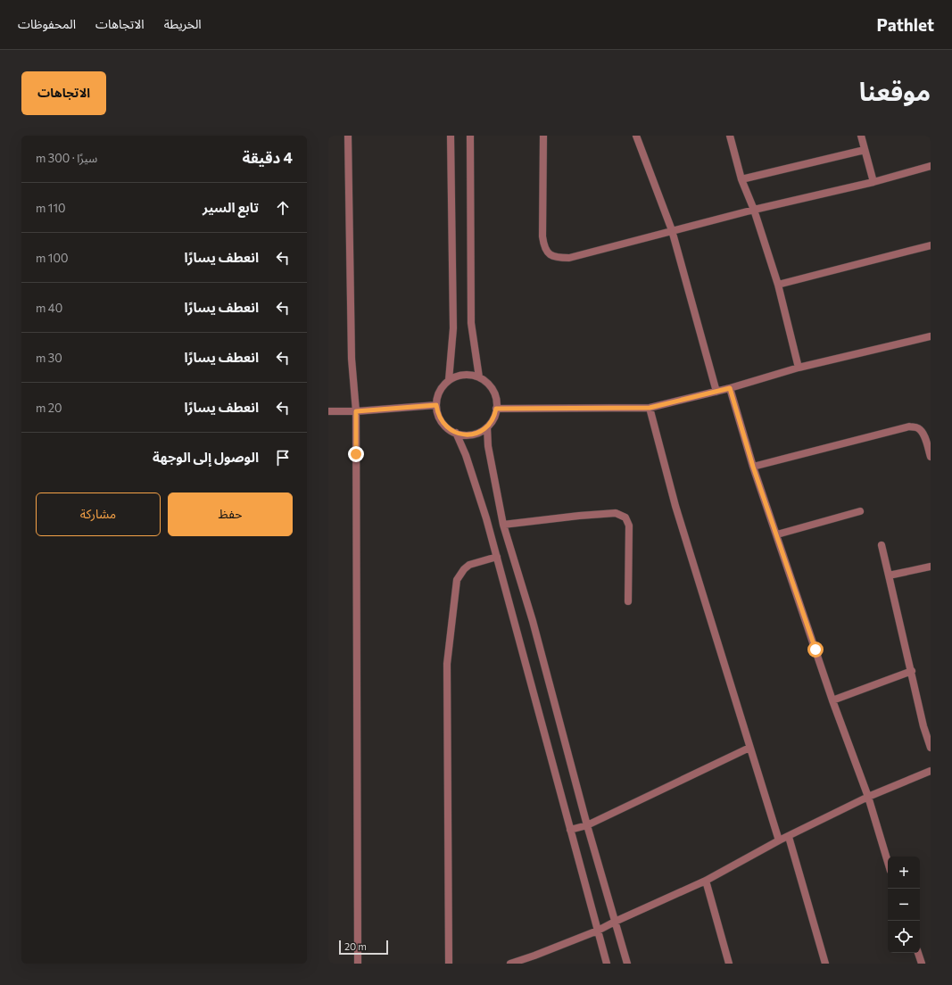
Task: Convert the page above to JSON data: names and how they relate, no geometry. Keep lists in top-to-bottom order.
{
  "scale_bar": "20 m",
  "page": {
    "header": "Pathlet",
    "nav": ["الخريطة", "الاتجاهات", "المحفوظات"],
    "title": "موقعنا",
    "buttons": [
      "الاتجاهات",
      ["حفظ", "مشاركة"]
    ],
    "heading": ["4 دقيقة", "سيرًا · 300 m"],
    "list": [
      ["تابع السير", "110 m"],
      ["انعطف يسارًا", "100 m"],
      ["انعطف يسارًا", "40 m"],
      ["انعطف يسارًا", "30 m"],
      ["انعطف يسارًا", "20 m"],
      "الوصول إلى الوجهة"
    ],
    "map_buttons": ["+", "−"],
    "scale": "20 m"
  }
}
